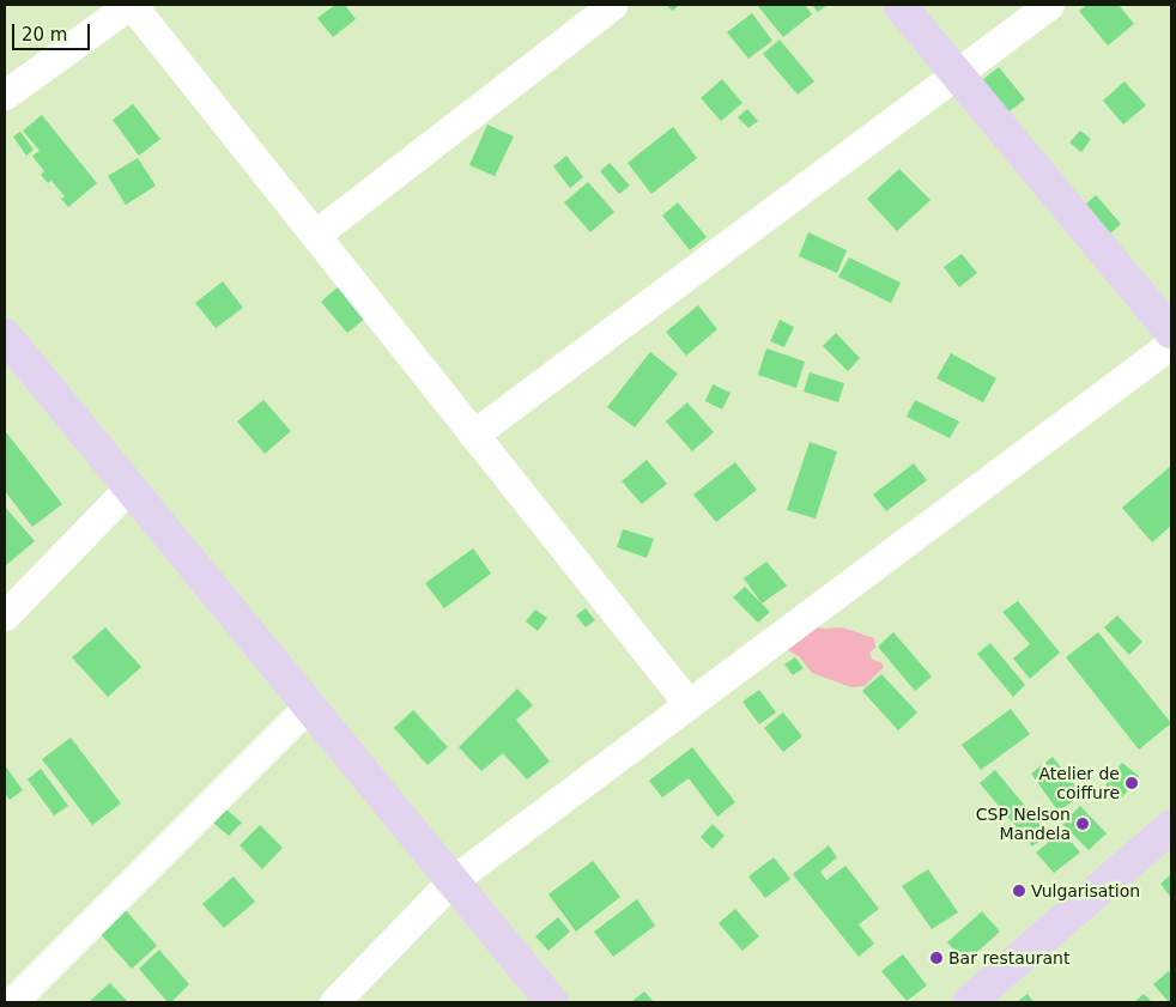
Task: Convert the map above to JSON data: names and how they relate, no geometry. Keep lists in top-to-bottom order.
{
  "places": [
    "Atelier de coiffure",
    "CSP Nelson Mandela",
    "Vulgarisation",
    "Bar restaurant"
  ],
  "scale_bar": "20 m"
}
